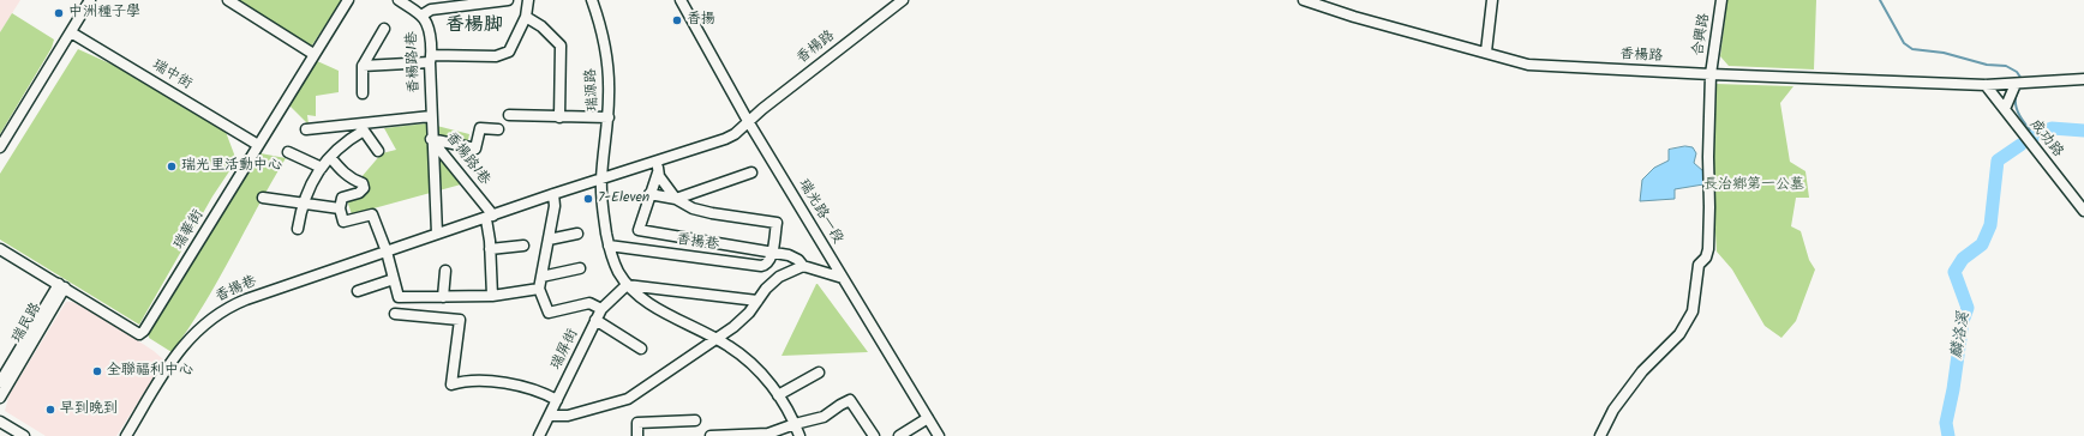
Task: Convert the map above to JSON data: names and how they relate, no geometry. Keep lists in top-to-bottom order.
{
  "streets": {
    "street": [
      "合興路",
      "香楊路",
      "香楊路1巷",
      "瑞中街",
      "瑞源路",
      "成功路",
      "香揚路1巷",
      "瑞光路一段",
      "瑞華街",
      "香揚巷",
      "瑞民路",
      "瑞屏街"
    ]
  },
  "crossings": [
    ["合興路", "香楊路"],
    ["香楊路", "成功路"],
    ["香楊路", "瑞光路一段"],
    ["香楊路", "香揚巷"],
    ["香楊路1巷", "香揚路1巷"],
    ["瑞中街", "瑞華街"],
    ["瑞源路", "香揚巷"],
    ["香揚路1巷", "香揚巷"],
    ["瑞光路一段", "香揚巷"],
    ["瑞華街", "瑞民路"]
  ],
  "districts": ["香楊脚"],
  "water": ["麟洛溪"],
  "parks": ["長治鄉第一公墓"],
  "places": [
    "中洲種子學",
    "香揚",
    "瑞光里活動中心",
    "7-Eleven",
    "全聯福利中心",
    "早到晚到"
  ]
}
